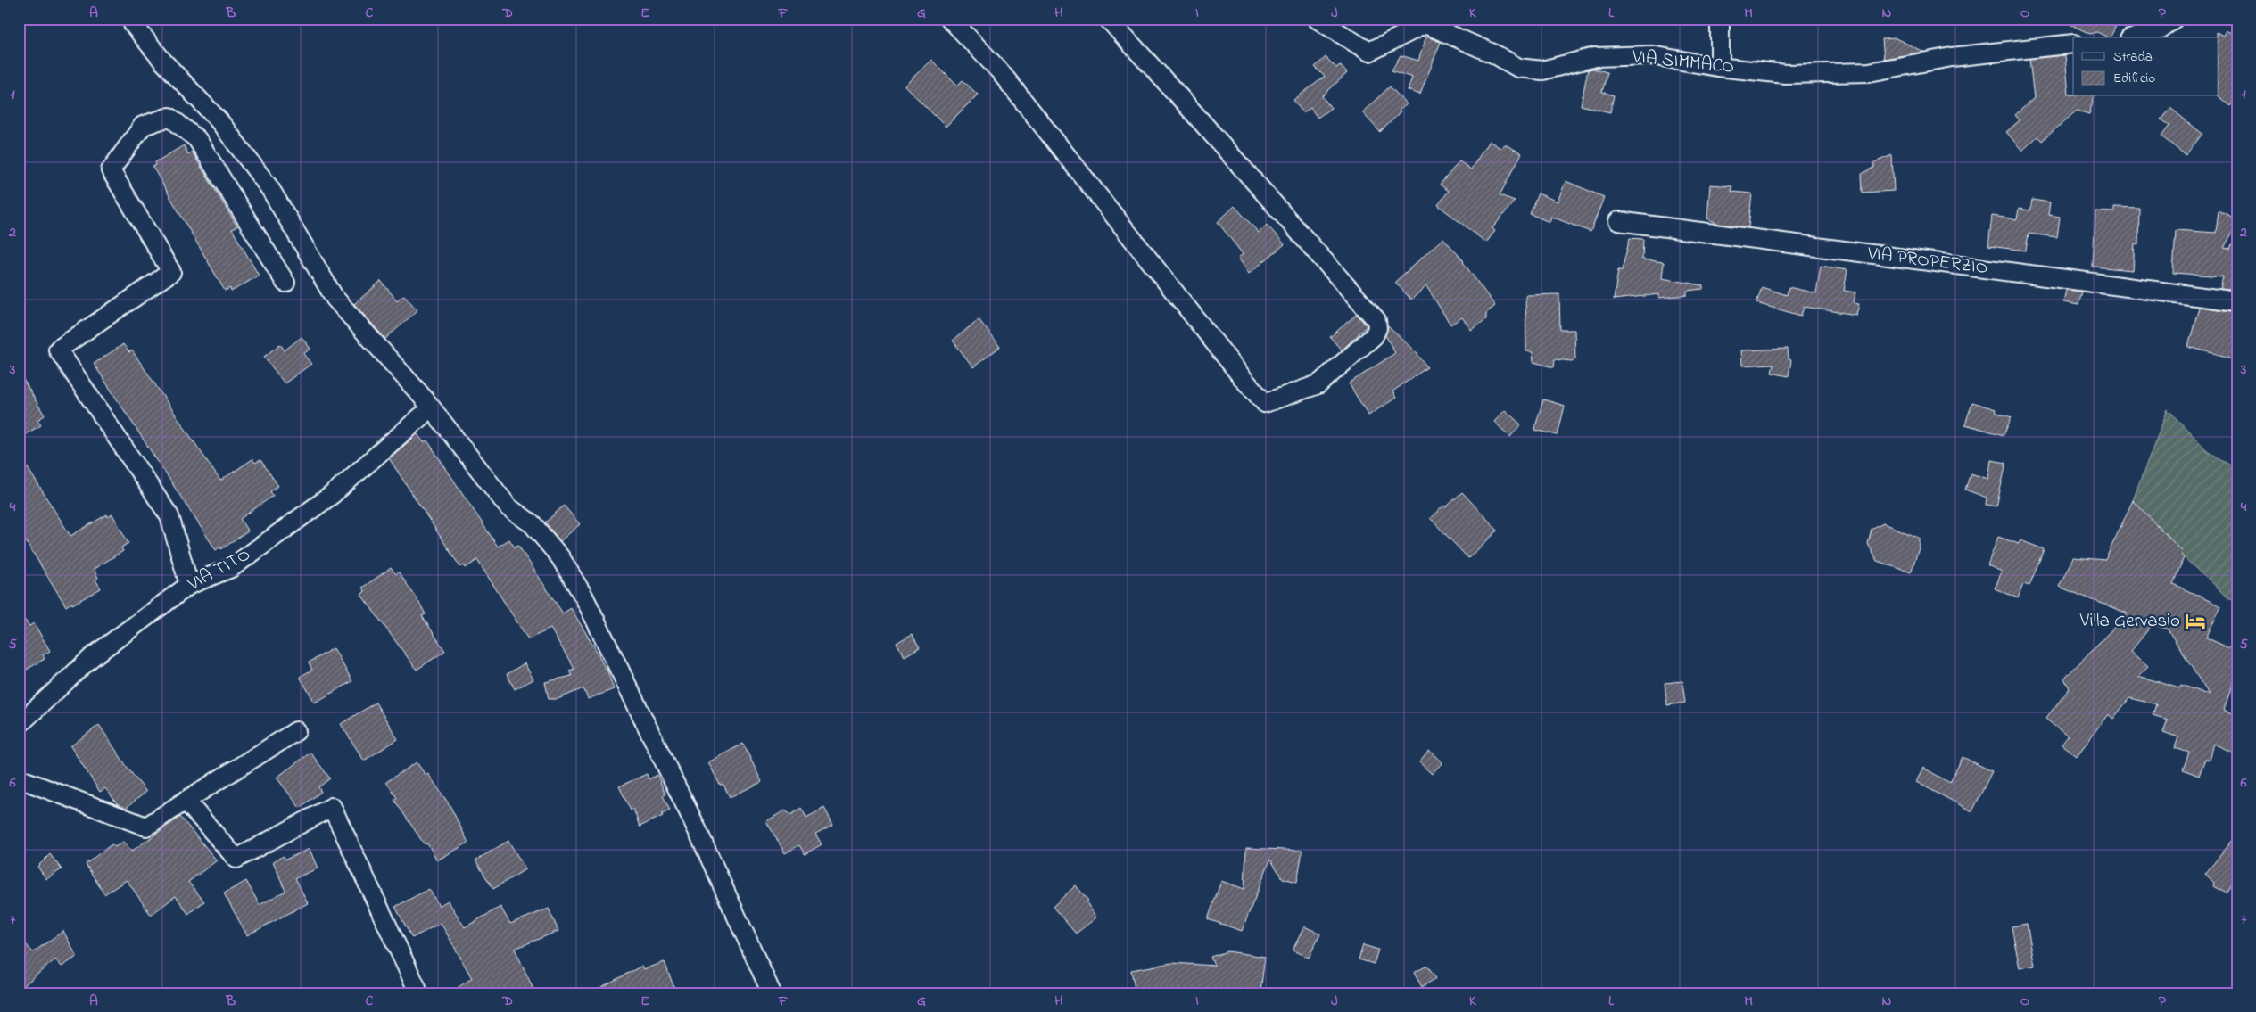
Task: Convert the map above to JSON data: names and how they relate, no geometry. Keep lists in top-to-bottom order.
{
  "streets": {
    "street": ["VIA SIMMACO", "VIA PROPERZIO", "VIA TITO"]
  },
  "places": {
    "hotel": ["Villa Gervasio"]
  },
  "legend": ["Strada", "Edificio"],
  "grid": {
    "columns": [
      "A",
      "B",
      "C",
      "D",
      "E",
      "F",
      "G",
      "H",
      "I",
      "J",
      "K",
      "L",
      "M",
      "N",
      "O",
      "P"
    ],
    "rows": [
      "1",
      "2",
      "3",
      "4",
      "5",
      "6",
      "7"
    ]
  }
}
